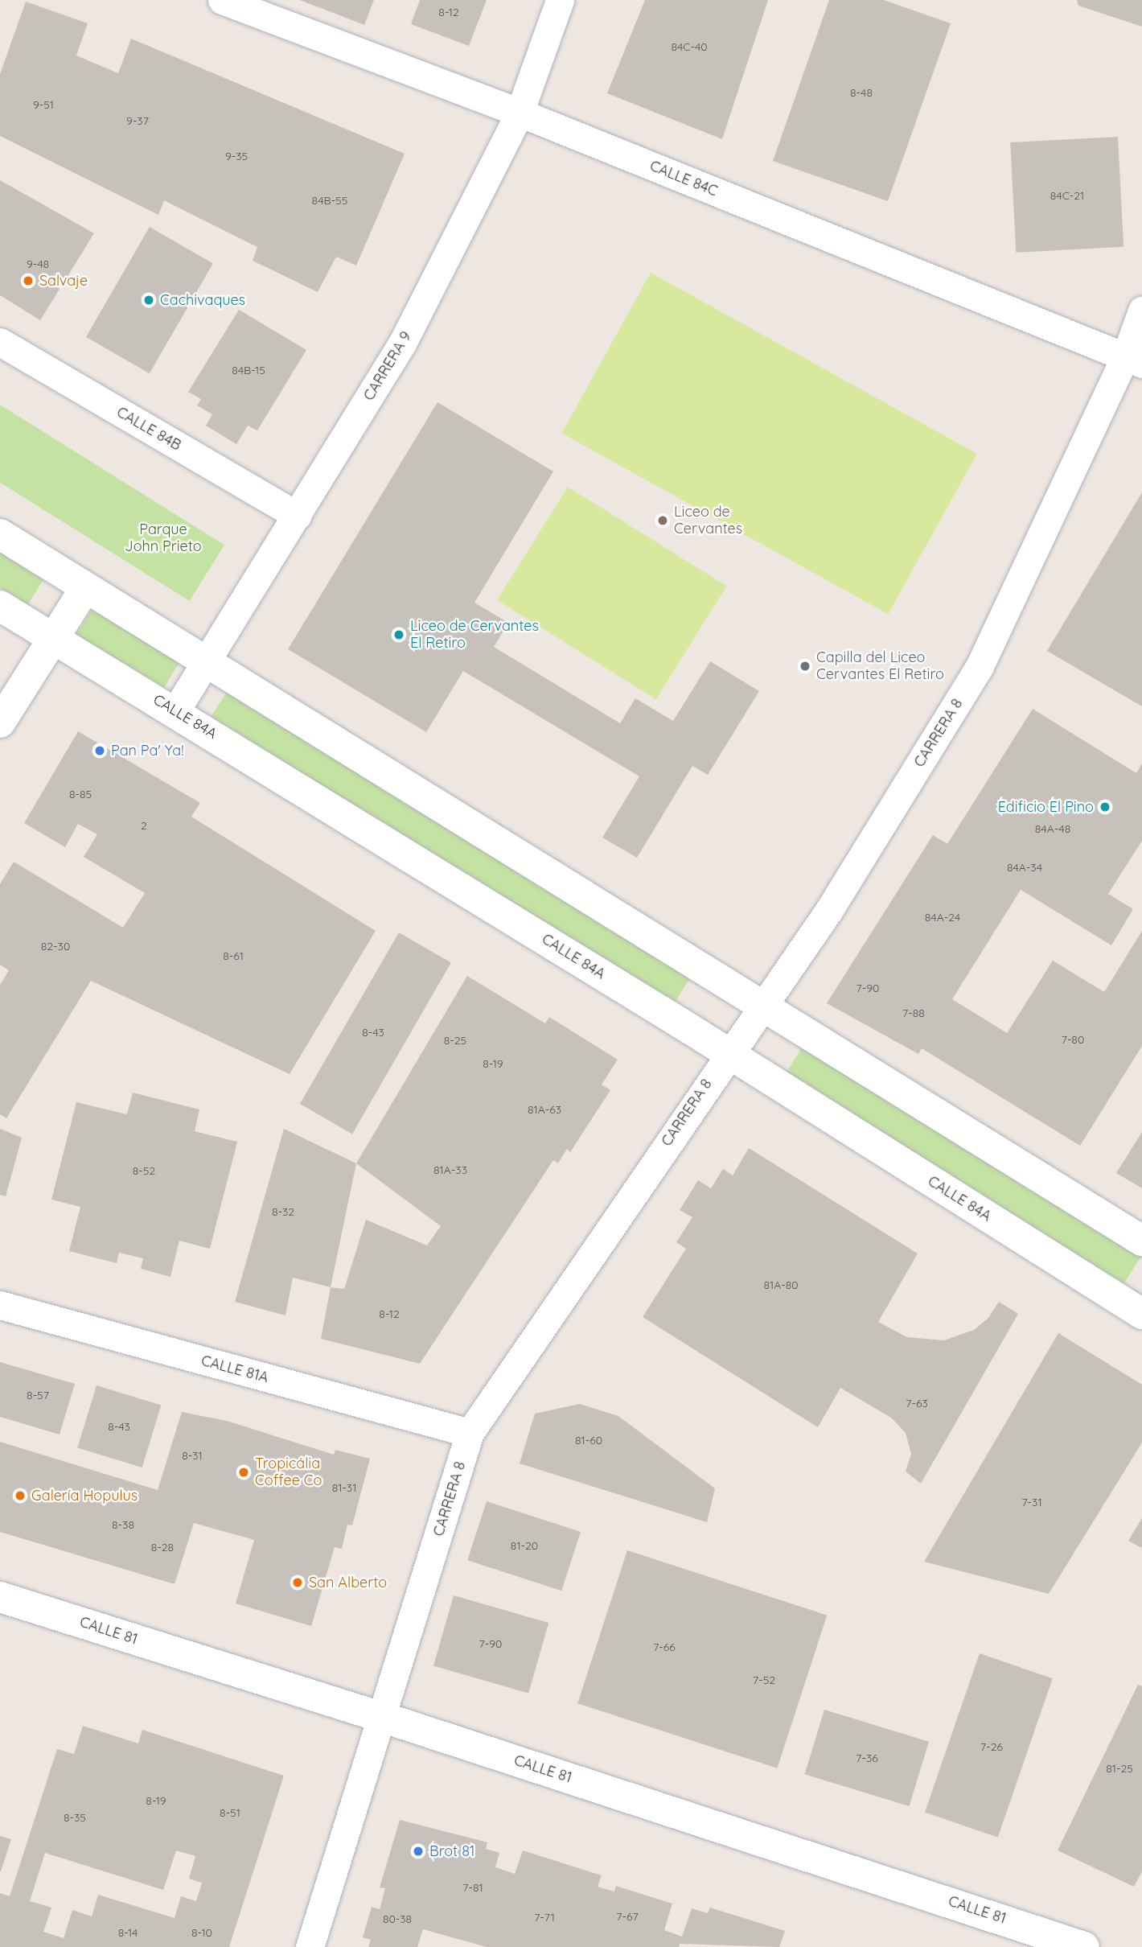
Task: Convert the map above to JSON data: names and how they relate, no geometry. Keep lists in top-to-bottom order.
{
  "streets": {
    "street": [
      "CALLE 84C",
      "CARRERA 9",
      "CALLE 84B",
      "CALLE 84A",
      "CARRERA 8",
      "CALLE 81A",
      "CALLE 81"
    ]
  },
  "crossings": [
    ["CALLE 84C", "CARRERA 9"],
    ["CALLE 84C", "CARRERA 8"],
    ["CARRERA 9", "CALLE 84B"],
    ["CARRERA 9", "CALLE 84A"],
    ["CALLE 84A", "CARRERA 8"],
    ["CARRERA 8", "CALLE 81A"],
    ["CARRERA 8", "CALLE 81"]
  ],
  "parks": ["Parque John Prieto"],
  "places": [
    "Salvaje",
    "Cachivaques",
    "Liceo de Cervantes",
    "Liceo de Cervantes El Retiro",
    "Capilla del Liceo Cervantes El Retiro",
    "Pan Pa' Ya!",
    "Edificio El Pino",
    "Tropicália Coffee Co",
    "Galería Hopulus",
    "San Alberto",
    "Brot 81"
  ],
  "house_numbers": [
    "8-12",
    "84C-40",
    "8-48",
    "9-51",
    "9-37",
    "9-35",
    "84C-21",
    "84B-55",
    "9-48",
    "84B-15",
    "8-85",
    "2",
    "84A-48",
    "84A-34",
    "84A-24",
    "82-30",
    "8-61",
    "7-90",
    "7-88",
    "8-43",
    "7-80",
    "8-25",
    "8-19",
    "81A-63",
    "81A-33",
    "8-52",
    "8-32",
    "81A-80",
    "8-12",
    "8-57",
    "7-63",
    "8-43",
    "81-60",
    "8-31",
    "81-31",
    "7-31",
    "8-38",
    "81-20",
    "8-28",
    "7-90",
    "7-66",
    "7-52",
    "7-26",
    "7-36",
    "81-25",
    "8-19",
    "8-51",
    "8-35",
    "7-81",
    "7-67",
    "7-71",
    "80-38",
    "8-14",
    "8-10"
  ]
}
